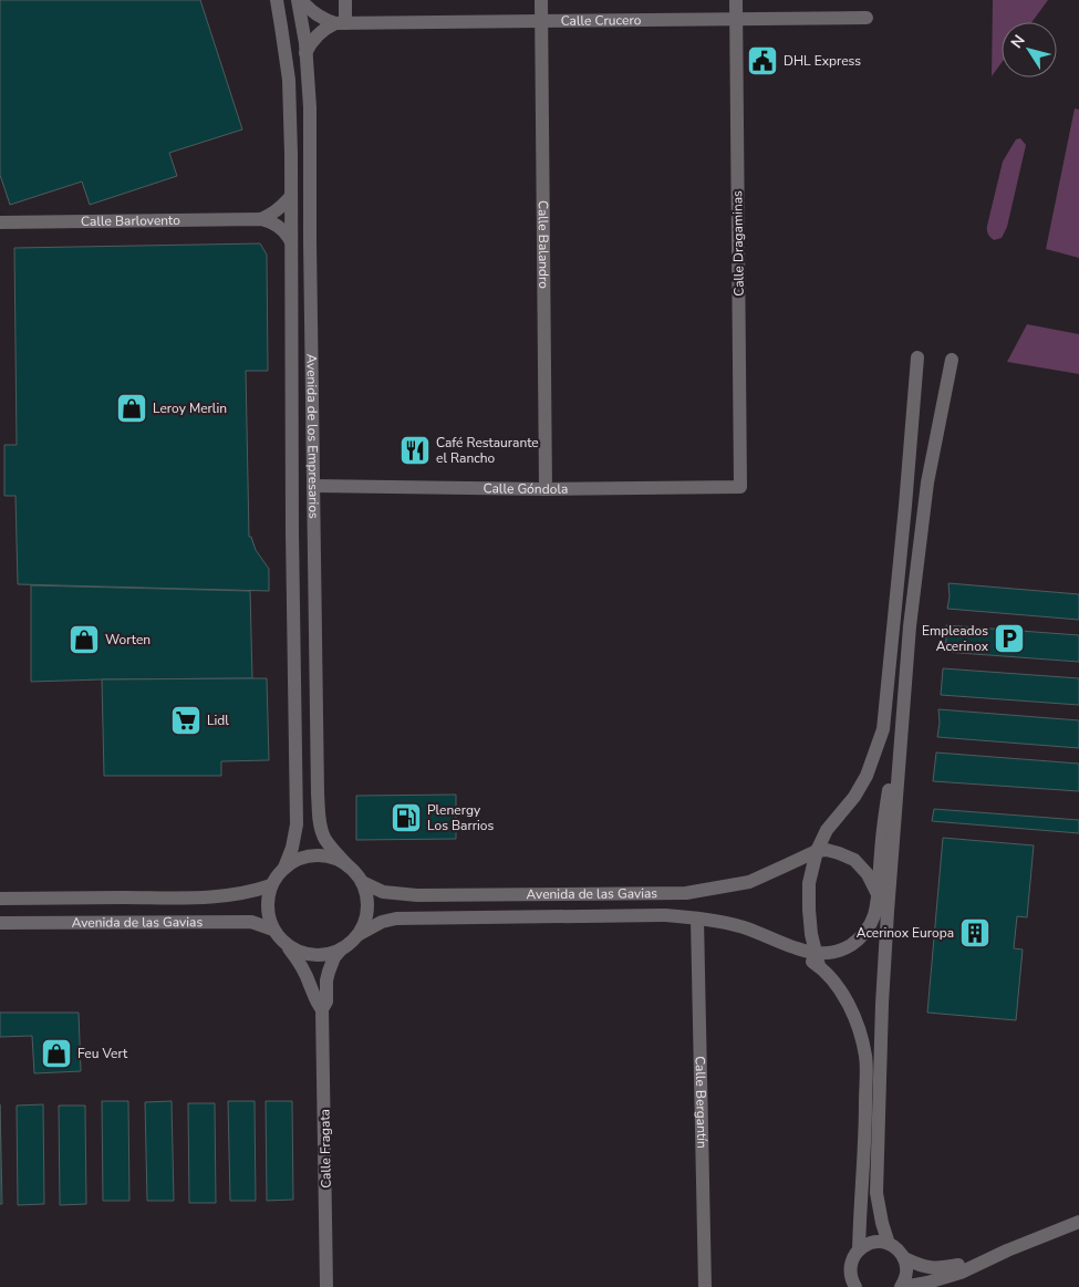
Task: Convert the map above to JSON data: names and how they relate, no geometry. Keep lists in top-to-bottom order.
{
  "streets": {
    "street": [
      "Calle Crucero",
      "Calle Barlovento",
      "Calle Dragaminas",
      "Calle Balandro",
      "Avenida de los Empresarios",
      "Calle Góndola",
      "Avenida de las Gavias",
      "Calle Bergantín",
      "Calle Fragata"
    ]
  },
  "crossings": [
    ["Calle Crucero", "Calle Dragaminas"],
    ["Calle Crucero", "Calle Balandro"],
    ["Calle Crucero", "Avenida de los Empresarios"],
    ["Calle Barlovento", "Avenida de los Empresarios"],
    ["Calle Dragaminas", "Calle Góndola"],
    ["Calle Balandro", "Calle Góndola"],
    ["Avenida de los Empresarios", "Calle Góndola"],
    ["Avenida de los Empresarios", "Avenida de las Gavias"],
    ["Avenida de los Empresarios", "Calle Fragata"],
    ["Avenida de las Gavias", "Calle Bergantín"],
    ["Avenida de las Gavias", "Calle Fragata"]
  ],
  "places": {
    "public building": ["DHL Express"],
    "shop": ["Leroy Merlin", "Worten", "Feu Vert"],
    "restaurant": ["Café Restaurante el Rancho"],
    "parking": ["Empleados Acerinox"],
    "supermarket": ["Lidl"],
    "fuel station": ["Plenergy Los Barrios"],
    "building": ["Acerinox Europa"]
  },
  "north": "top left"
}
